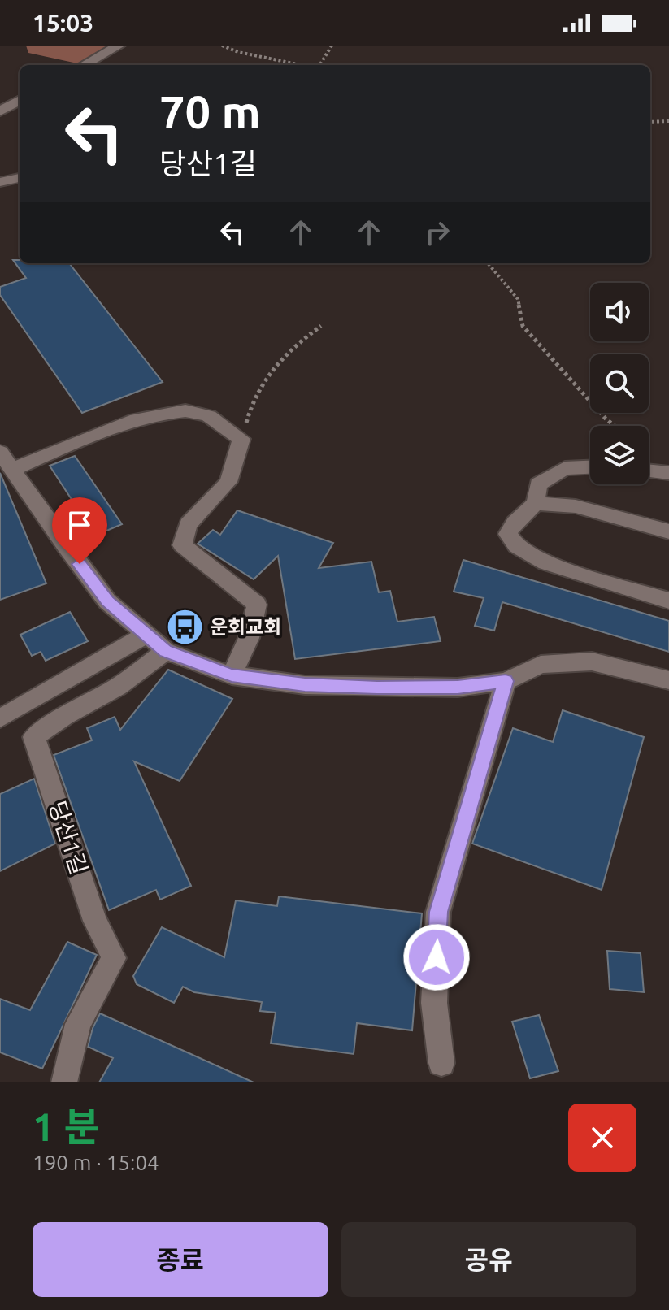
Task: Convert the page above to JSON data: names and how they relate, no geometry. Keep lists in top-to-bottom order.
{
  "streets": {
    "street": ["당산1길"]
  },
  "places": {
    "bus stop": ["운회교회"]
  },
  "page": {
    "status": "15:03",
    "turn": ["70 m", "당산1길"],
    "heading": ["1 분", "190 m · 15:04"],
    "buttons": ["종료", "공유"]
  }
}
